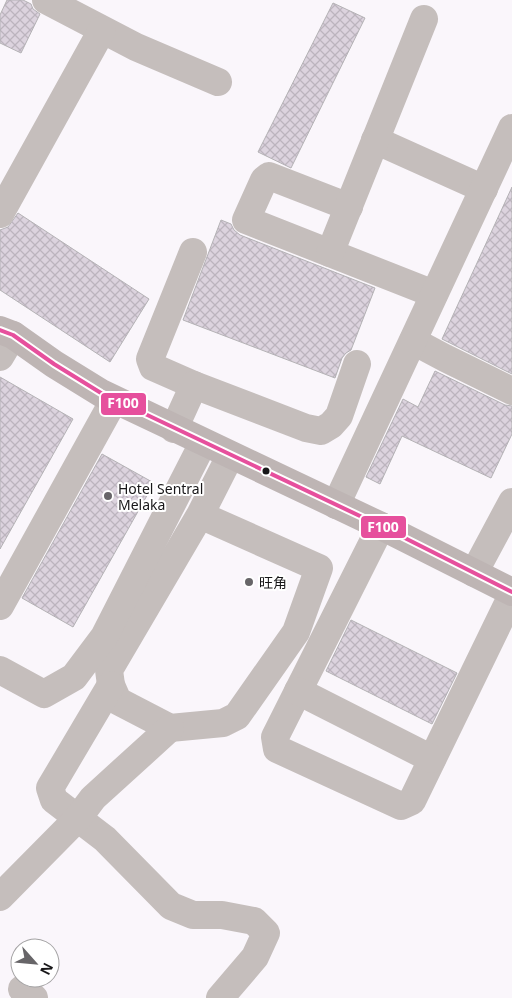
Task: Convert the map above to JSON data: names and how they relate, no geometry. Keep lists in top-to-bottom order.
{
  "places": ["Hotel Sentral Melaka", "旺角"],
  "lines": ["transit line F100"],
  "north": "bottom right"
}
